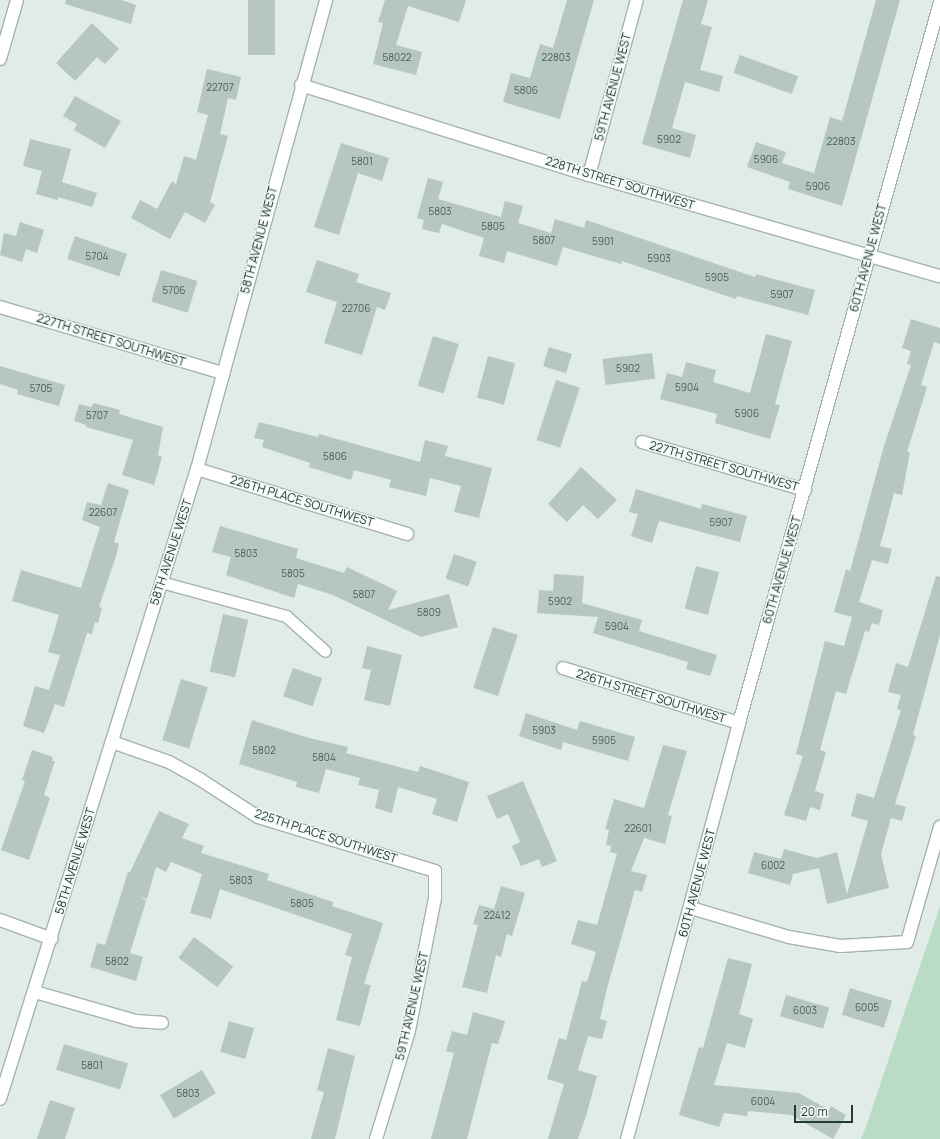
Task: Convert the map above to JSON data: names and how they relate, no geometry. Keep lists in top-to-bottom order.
{
  "streets": {
    "street": [
      "59TH AVENUE WEST",
      "228TH STREET SOUTHWEST",
      "58TH AVENUE WEST",
      "60TH AVENUE WEST",
      "227TH STREET SOUTHWEST",
      "226TH PLACE SOUTHWEST",
      "226TH STREET SOUTHWEST",
      "225TH PLACE SOUTHWEST"
    ]
  },
  "crossings": [
    ["59TH AVENUE WEST", "228TH STREET SOUTHWEST"],
    ["59TH AVENUE WEST", "225TH PLACE SOUTHWEST"],
    ["228TH STREET SOUTHWEST", "58TH AVENUE WEST"],
    ["228TH STREET SOUTHWEST", "60TH AVENUE WEST"],
    ["58TH AVENUE WEST", "227TH STREET SOUTHWEST"],
    ["58TH AVENUE WEST", "226TH PLACE SOUTHWEST"],
    ["58TH AVENUE WEST", "225TH PLACE SOUTHWEST"],
    ["60TH AVENUE WEST", "227TH STREET SOUTHWEST"],
    ["60TH AVENUE WEST", "226TH STREET SOUTHWEST"]
  ],
  "house_numbers": [
    "58022",
    "22803",
    "22707",
    "5806",
    "5902",
    "22803",
    "5906",
    "5801",
    "5906",
    "5803",
    "5805",
    "5807",
    "5901",
    "5704",
    "5903",
    "5905",
    "5706",
    "5907",
    "22706",
    "5902",
    "5904",
    "5705",
    "5906",
    "5707",
    "5806",
    "22607",
    "5907",
    "5803",
    "5805",
    "5807",
    "5902",
    "5809",
    "5904",
    "5903",
    "5905",
    "5802",
    "5804",
    "22601",
    "6002",
    "5803",
    "5805",
    "22412",
    "5802",
    "6005",
    "6003",
    "5801",
    "5803",
    "6004"
  ],
  "scale_bar": "20 m"
}
